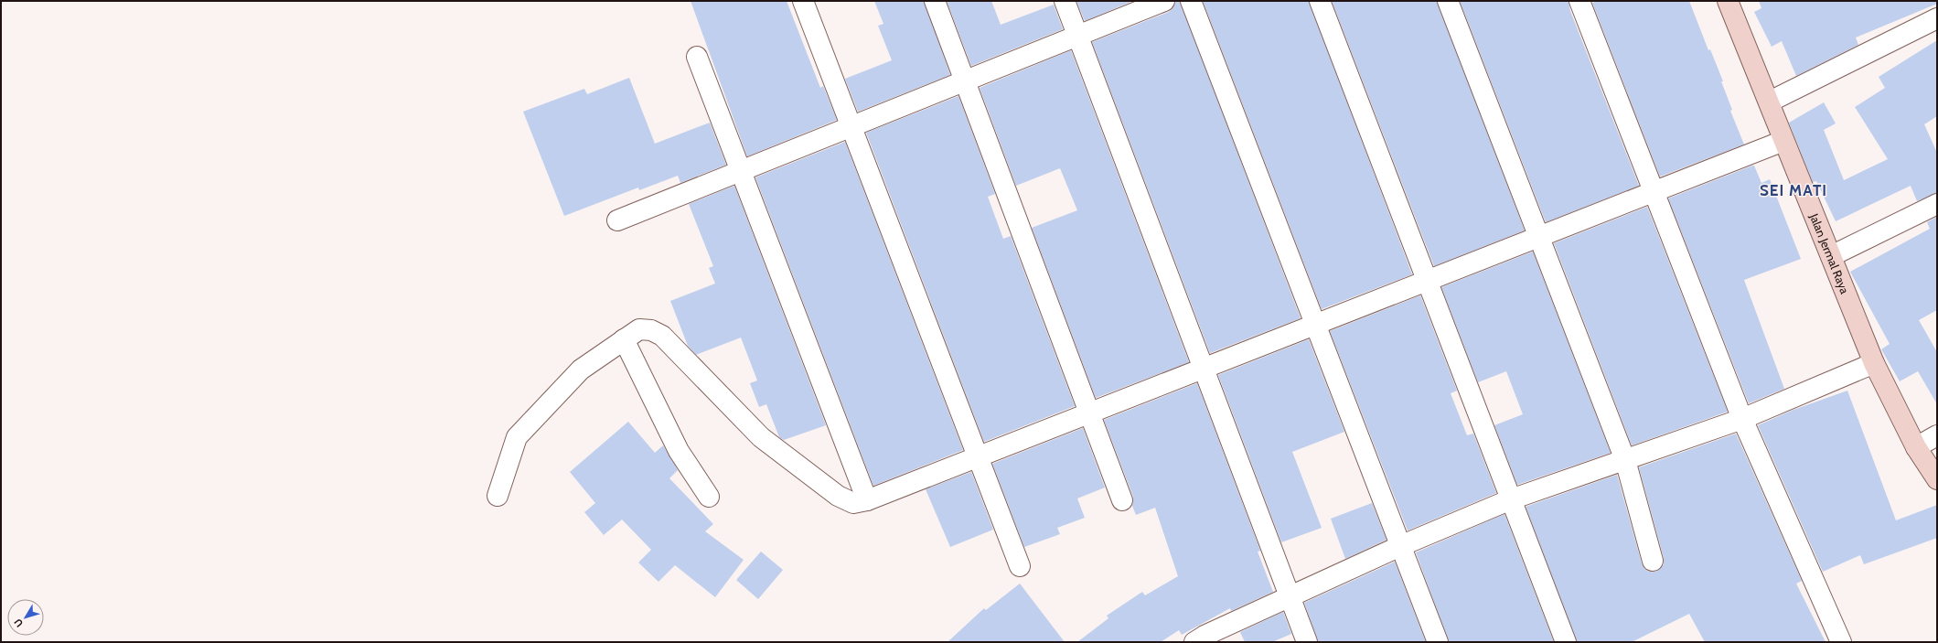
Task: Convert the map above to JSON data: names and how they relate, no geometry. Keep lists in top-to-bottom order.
{
  "streets": {
    "street": ["Jalan Jermal Raya"]
  },
  "districts": ["SEI MATI"],
  "north": "bottom left"
}
